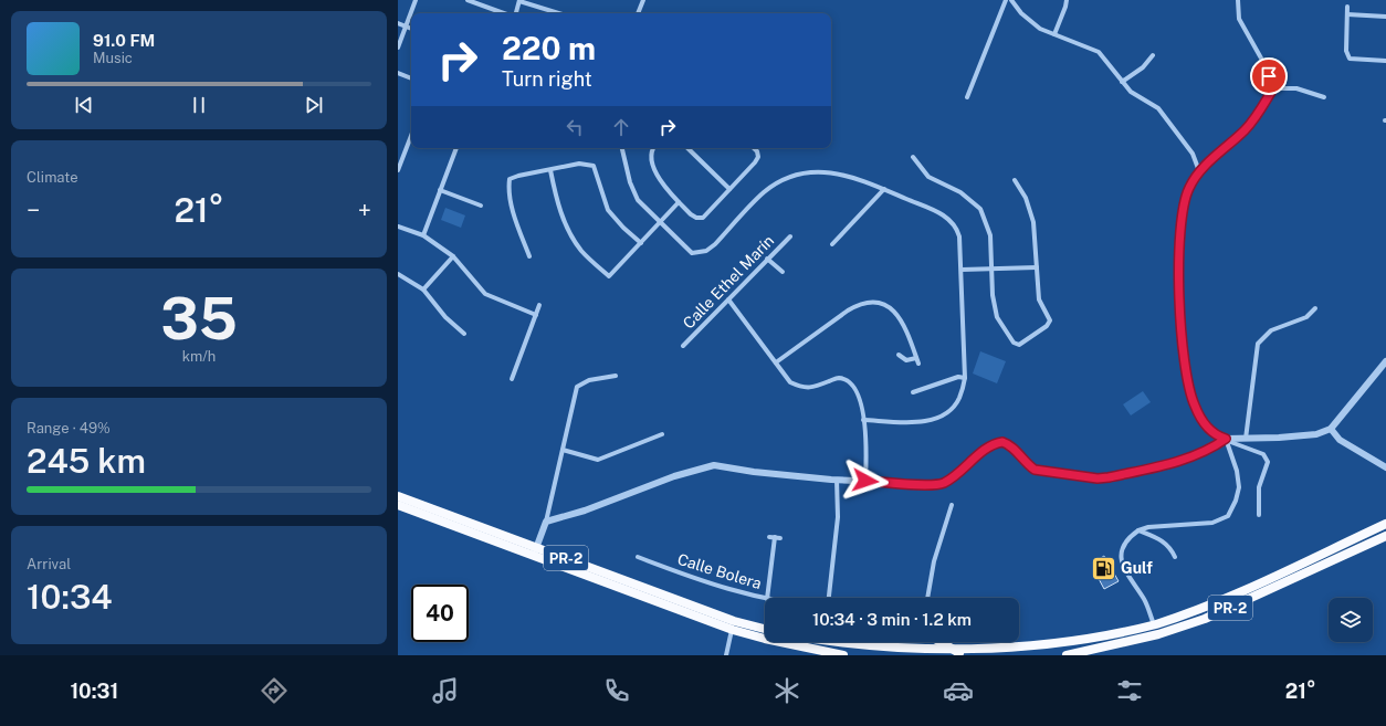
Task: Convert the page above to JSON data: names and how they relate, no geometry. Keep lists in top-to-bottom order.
{
  "streets": {
    "highway": ["PR-2"],
    "street": ["Calle Ethel Marín", "Calle Bolera"]
  },
  "places": {
    "fuel station": ["Gulf"]
  },
  "page": {
    "turn": ["220 m", "Turn right"],
    "song": ["91.0 FM", "Music"],
    "tile": [
      "Climate",
      ["35", "km/h"],
      ["Range · 49%", "245 km"],
      ["Arrival", "10:34"]
    ],
    "heat": ["−", "21°", "+"],
    "limit": "40",
    "trip": "10:34 · 3 min · 1.2 km",
    "tabs": ["10:31", "21°"]
  }
}
